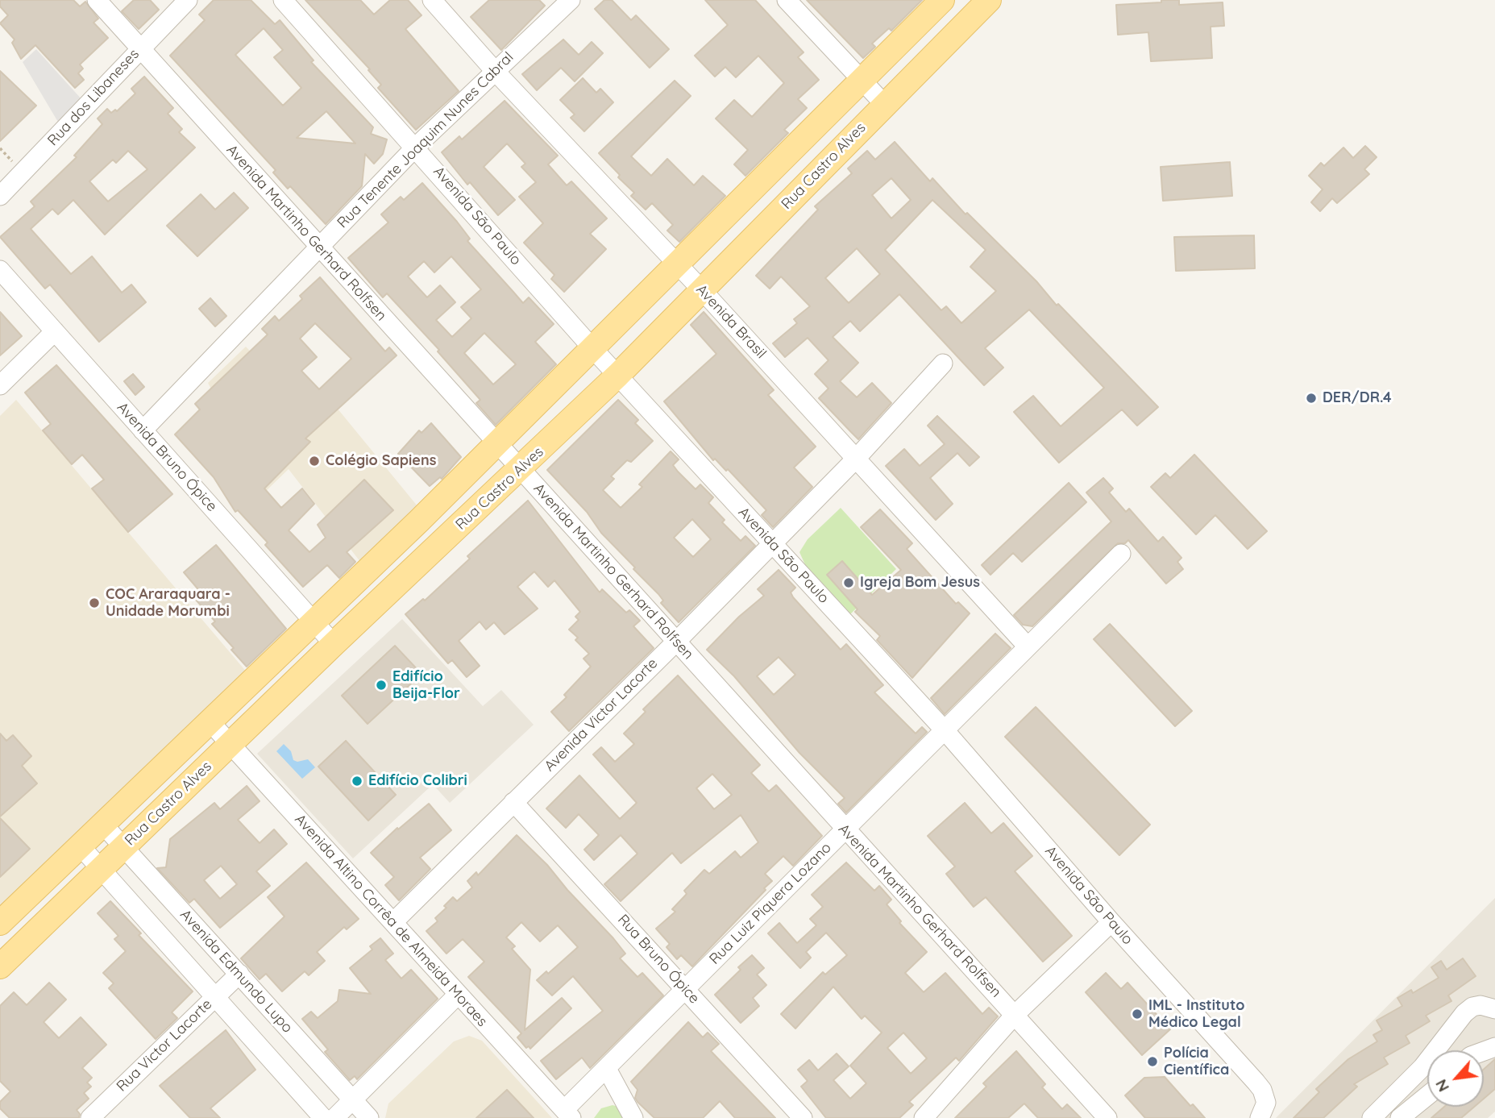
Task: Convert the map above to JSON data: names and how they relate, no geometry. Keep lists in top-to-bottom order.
{
  "streets": {
    "main road": ["Rua Castro Alves"],
    "street": [
      "Rua dos Libaneses",
      "Rua Tenente Joaquim Nunes Cabral",
      "Avenida São Paulo",
      "Avenida Martinho Gerhard Rolfsen",
      "Avenida Brasil",
      "Avenida Bruno Ópice",
      "Avenida Victor Lacorte",
      "Rua Luiz Piquera Lozano",
      "Avenida Altino Corrêa de Almeida Moraes",
      "Rua Bruno Ópice",
      "Avenida Edmundo Lupo",
      "Rua Victor Lacorte"
    ]
  },
  "crossings": [
    ["Rua dos Libaneses", "Avenida Martinho Gerhard Rolfsen"],
    ["Rua Tenente Joaquim Nunes Cabral", "Avenida São Paulo"],
    ["Rua Tenente Joaquim Nunes Cabral", "Avenida Martinho Gerhard Rolfsen"],
    ["Rua Tenente Joaquim Nunes Cabral", "Avenida Brasil"],
    ["Rua Tenente Joaquim Nunes Cabral", "Avenida Bruno Ópice"],
    ["Rua Castro Alves", "Avenida São Paulo"],
    ["Rua Castro Alves", "Avenida Martinho Gerhard Rolfsen"],
    ["Rua Castro Alves", "Avenida Brasil"],
    ["Rua Castro Alves", "Avenida Bruno Ópice"],
    ["Rua Castro Alves", "Avenida Altino Corrêa de Almeida Moraes"],
    ["Rua Castro Alves", "Avenida Edmundo Lupo"],
    ["Avenida São Paulo", "Avenida Victor Lacorte"],
    ["Avenida São Paulo", "Rua Luiz Piquera Lozano"],
    ["Avenida Martinho Gerhard Rolfsen", "Avenida Victor Lacorte"],
    ["Avenida Martinho Gerhard Rolfsen", "Rua Luiz Piquera Lozano"],
    ["Avenida Brasil", "Avenida Victor Lacorte"],
    ["Avenida Brasil", "Rua Luiz Piquera Lozano"],
    ["Avenida Victor Lacorte", "Avenida Altino Corrêa de Almeida Moraes"],
    ["Avenida Victor Lacorte", "Rua Bruno Ópice"],
    ["Rua Luiz Piquera Lozano", "Avenida Altino Corrêa de Almeida Moraes"],
    ["Rua Luiz Piquera Lozano", "Rua Bruno Ópice"],
    ["Avenida Edmundo Lupo", "Rua Victor Lacorte"]
  ],
  "places": [
    "DER/DR.4",
    "Colégio Sapiens",
    "Igreja Bom Jesus",
    "COC Araraquara - Unidade Morumbi",
    "Edifício Beija-Flor",
    "Edifício Colibri",
    "IML - Instituto Médico Legal",
    "Polícia Científica"
  ],
  "north": "bottom left"
}
